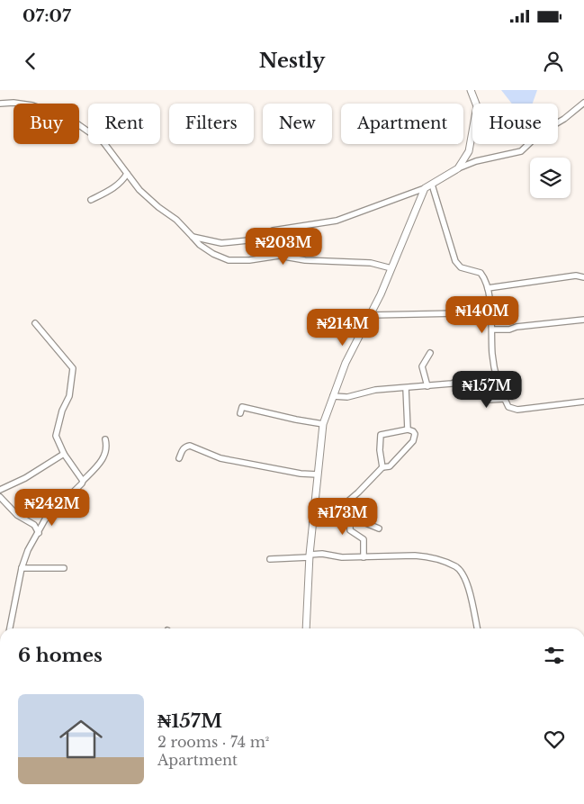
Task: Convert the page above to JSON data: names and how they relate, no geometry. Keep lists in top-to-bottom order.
{
  "page": {
    "status": "07:07",
    "header": "Nestly",
    "chip": [
      "Buy",
      "Rent",
      "Filters",
      "New",
      "Apartment",
      "House"
    ],
    "price": [
      "₦203M",
      "₦140M",
      "₦214M",
      "₦157M",
      "₦242M",
      "₦173M"
    ],
    "heading": "6 homes",
    "list": [
      {
        "name": "₦157M",
        "note": "2 rooms · 74 m² · Apartment"
      }
    ]
  }
}
